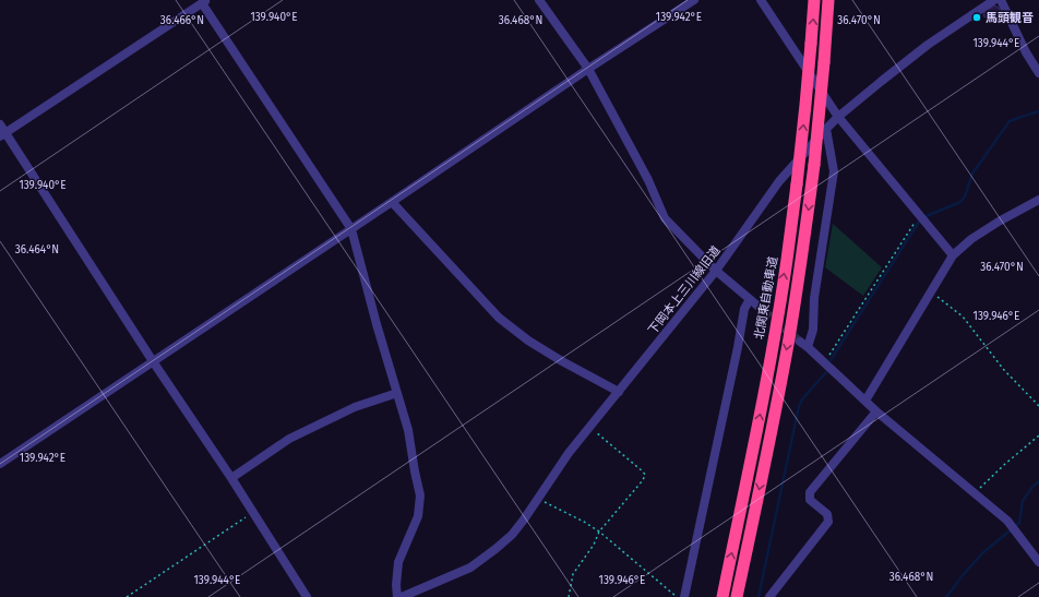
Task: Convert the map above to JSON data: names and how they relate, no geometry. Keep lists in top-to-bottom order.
{
  "streets": {
    "highway": ["北関東自動車道"],
    "street": ["下岡本上三川線旧道"]
  },
  "places": ["馬頭観音"],
  "coordinates": [
    "139.940°E",
    "139.942°E",
    "36.466°N",
    "36.468°N",
    "36.470°N",
    "139.944°E",
    "36.464°N",
    "139.946°E"
  ]
}
